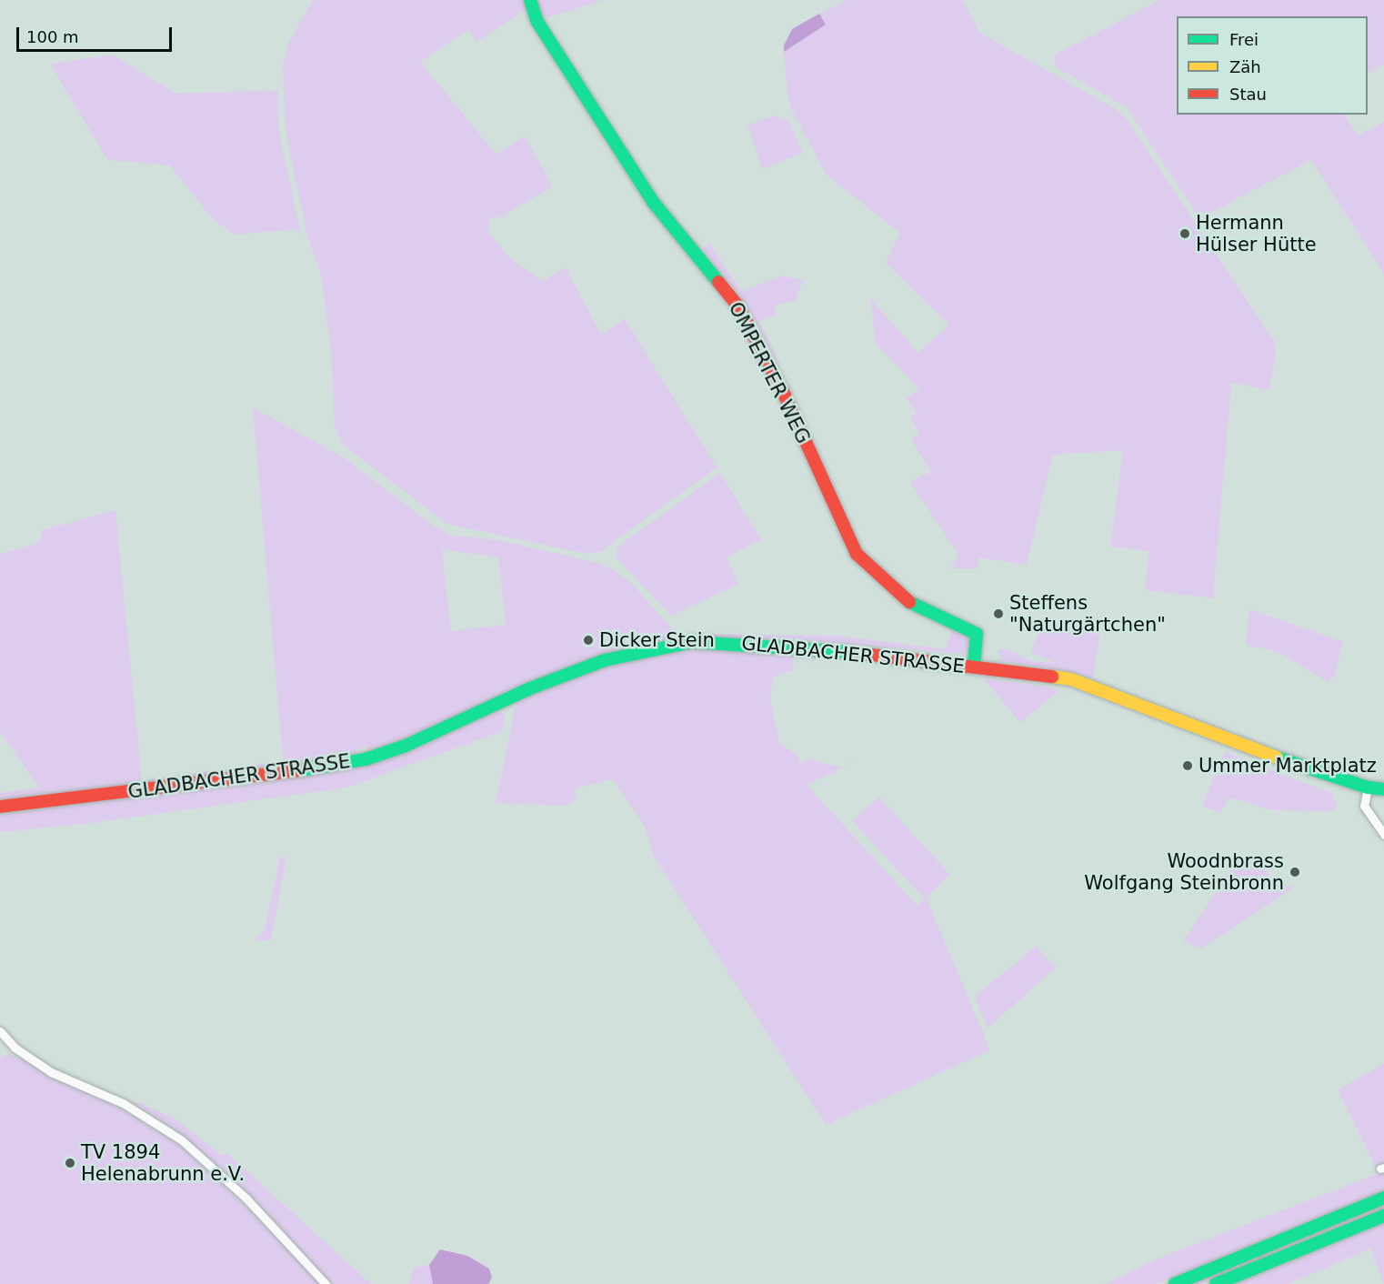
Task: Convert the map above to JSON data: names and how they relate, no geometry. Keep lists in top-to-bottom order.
{
  "streets": {
    "main road": ["OMPERTER WEG", "GLADBACHER STRASSE"]
  },
  "crossings": [
    ["OMPERTER WEG", "GLADBACHER STRASSE"]
  ],
  "places": [
    "Hermann Hülser Hütte",
    "Steffens \"Naturgärtchen\"",
    "Dicker Stein",
    "Ummer Marktplatz",
    "Woodnbrass Wolfgang Steinbronn",
    "TV 1894 Helenabrunn e.V."
  ],
  "legend": ["Frei", "Zäh", "Stau"],
  "scale_bar": "100 m"
}
